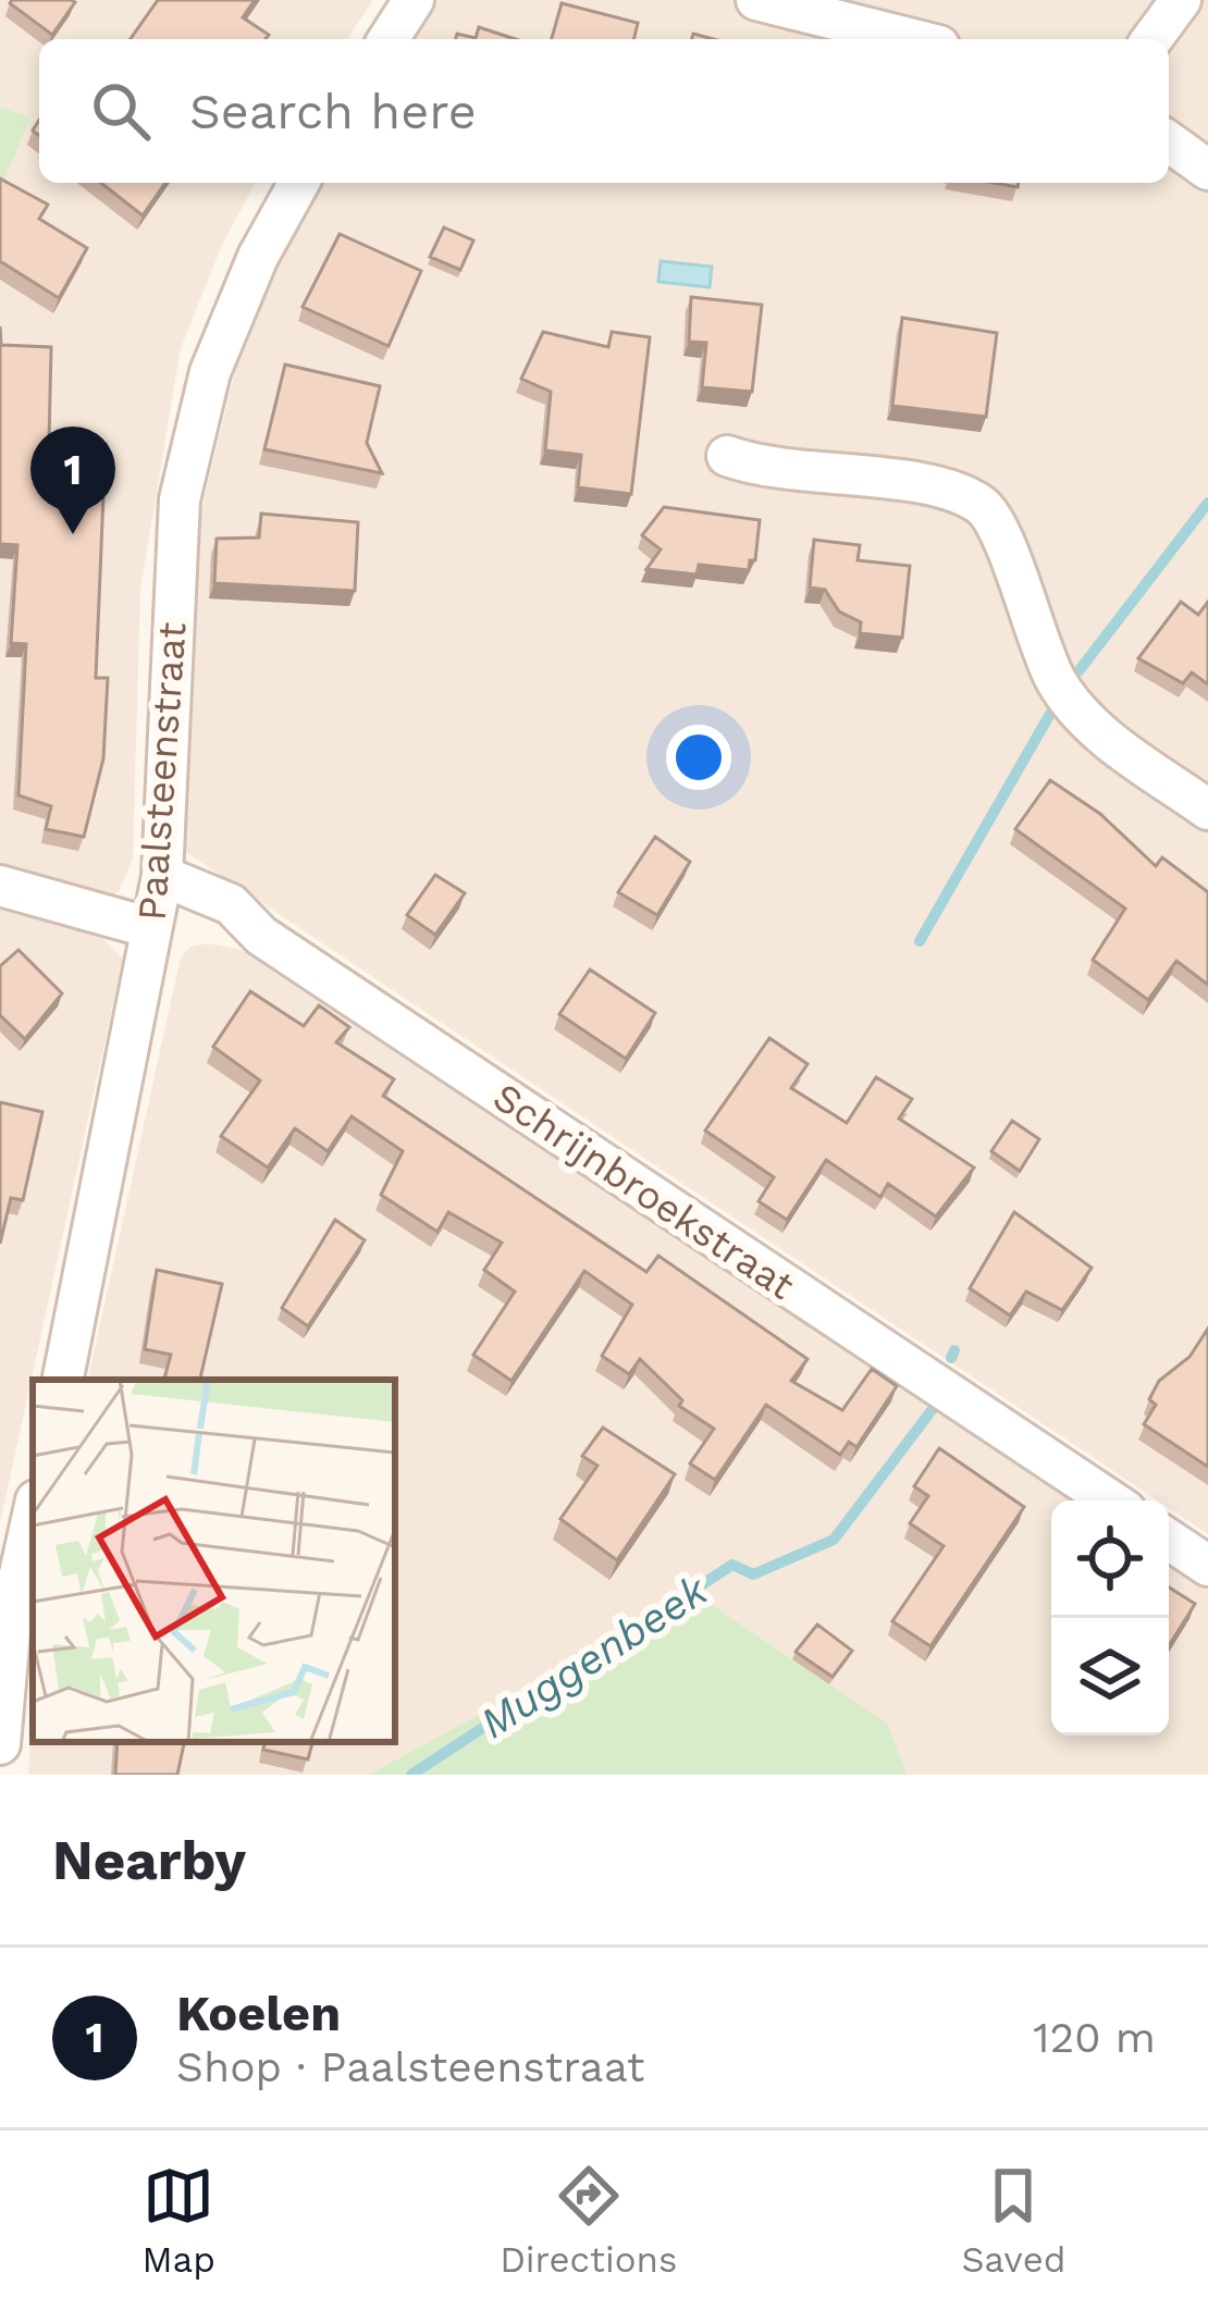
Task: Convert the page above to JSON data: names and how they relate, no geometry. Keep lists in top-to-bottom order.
{
  "streets": {
    "street": ["Paalsteenstraat", "Schrijnbroekstraat"]
  },
  "crossings": [
    ["Paalsteenstraat", "Schrijnbroekstraat"]
  ],
  "water": ["Muggenbeek"],
  "page": {
    "search": "Search here",
    "pins": "1",
    "heading": "Nearby",
    "list": [
      {
        "mark": "1",
        "name": "Koelen",
        "note": "Shop · Paalsteenstraat",
        "value": "120 m"
      }
    ],
    "nav": ["Map", "Directions", "Saved"]
  }
}
